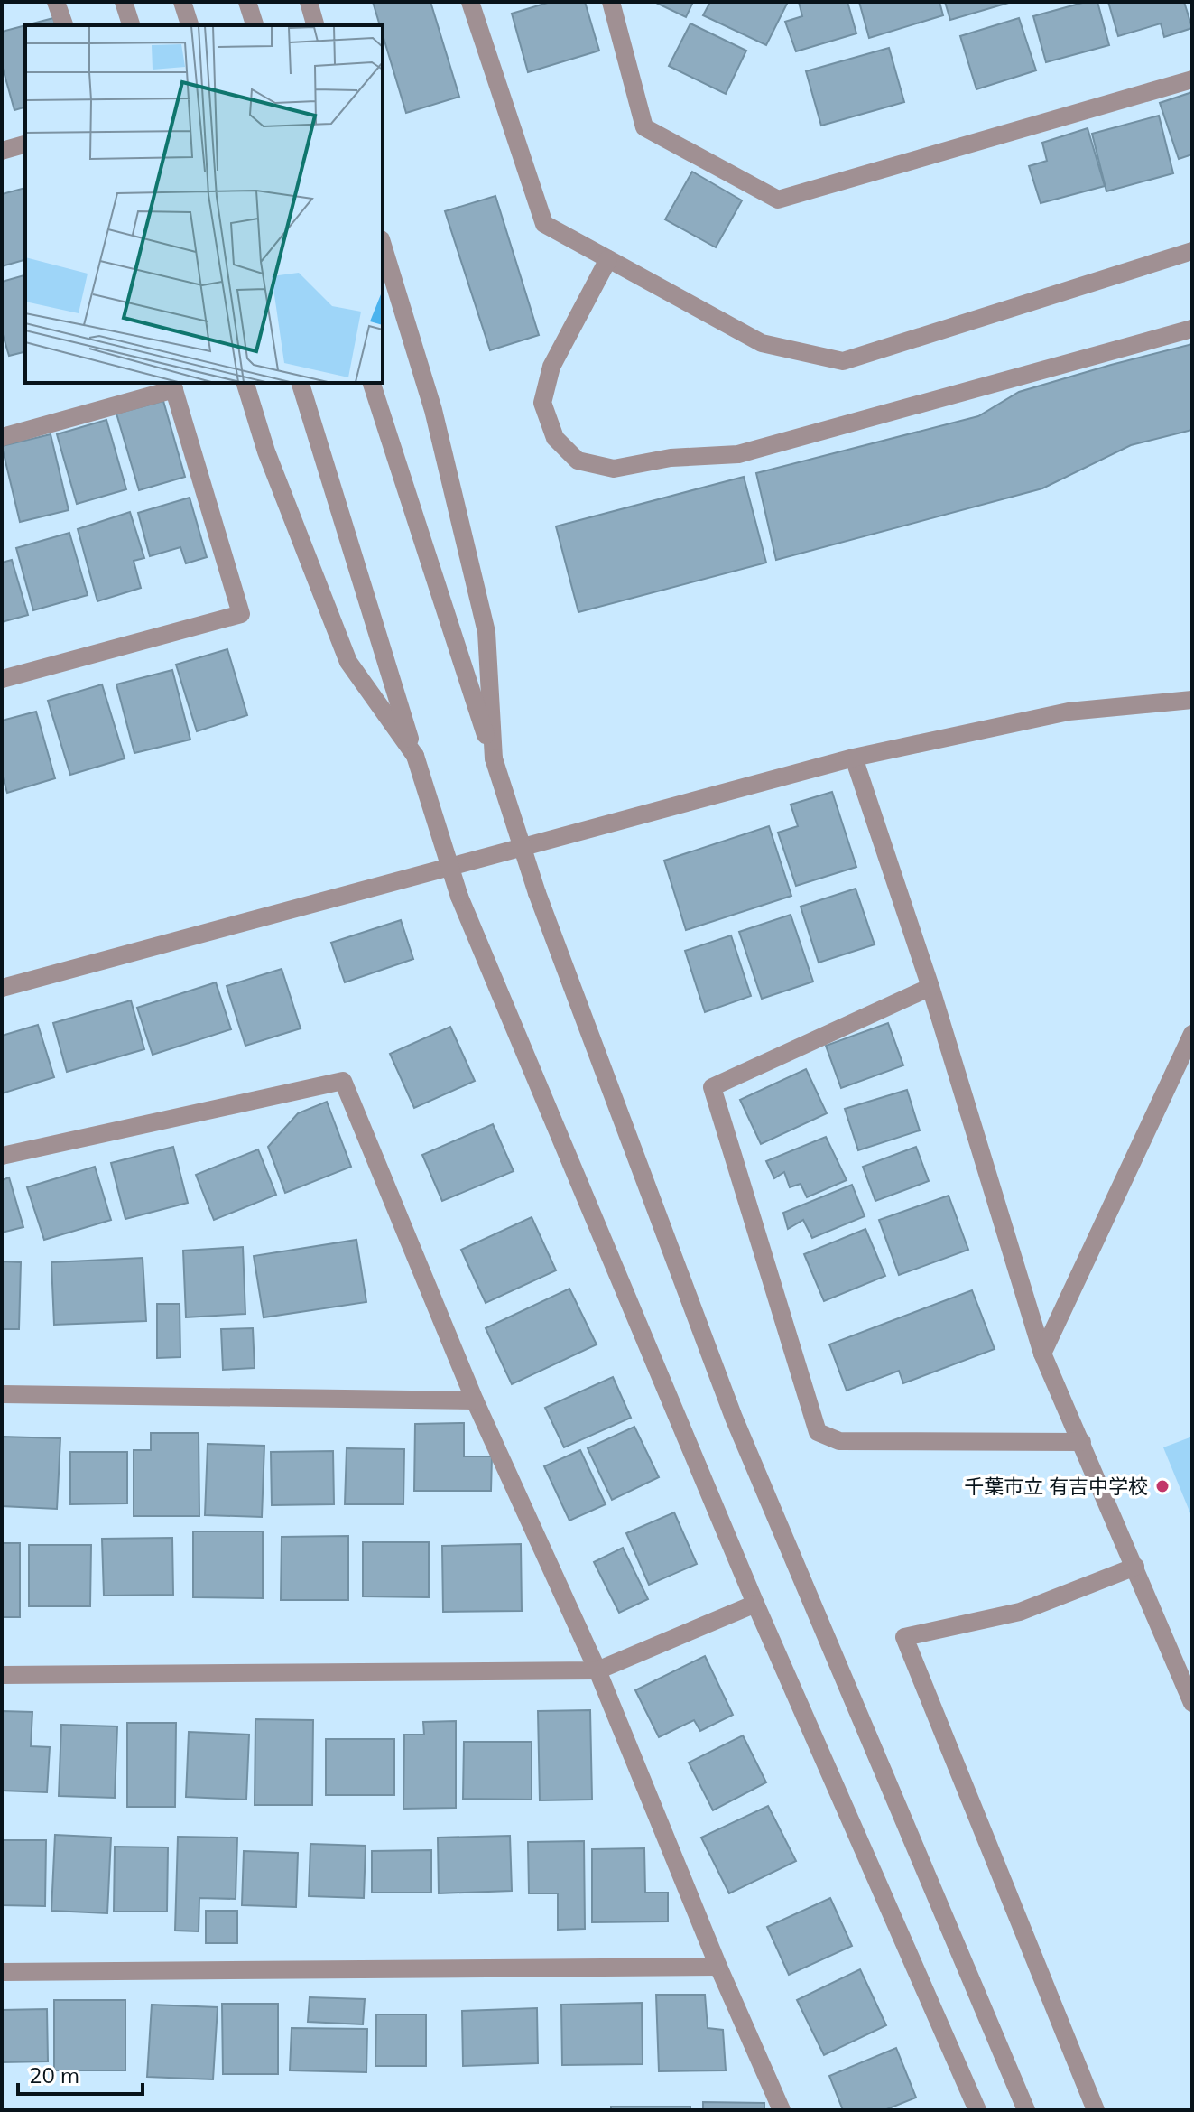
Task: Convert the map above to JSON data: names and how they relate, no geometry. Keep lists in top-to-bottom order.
{
  "places": ["千葉市立 有吉中学校"],
  "scale_bar": "20 m"
}
